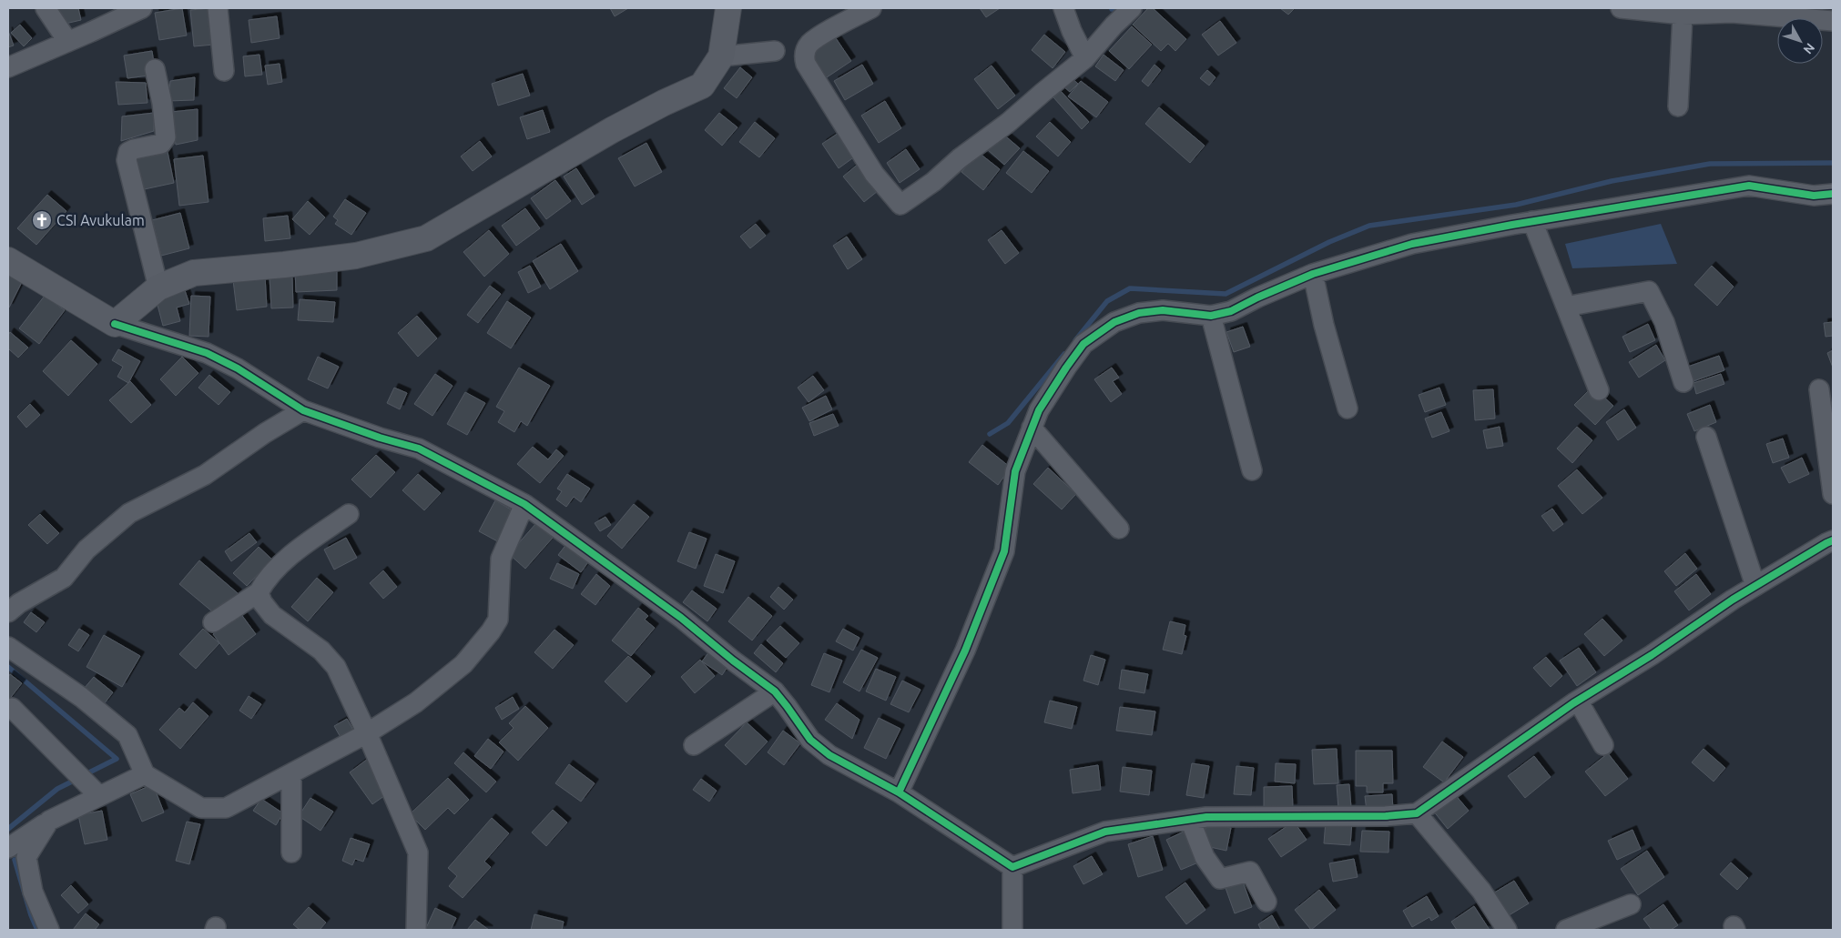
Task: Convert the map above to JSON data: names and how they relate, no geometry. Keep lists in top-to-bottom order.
{
  "places": {
    "church": ["CSI Avukulam"]
  },
  "north": "bottom right"
}
